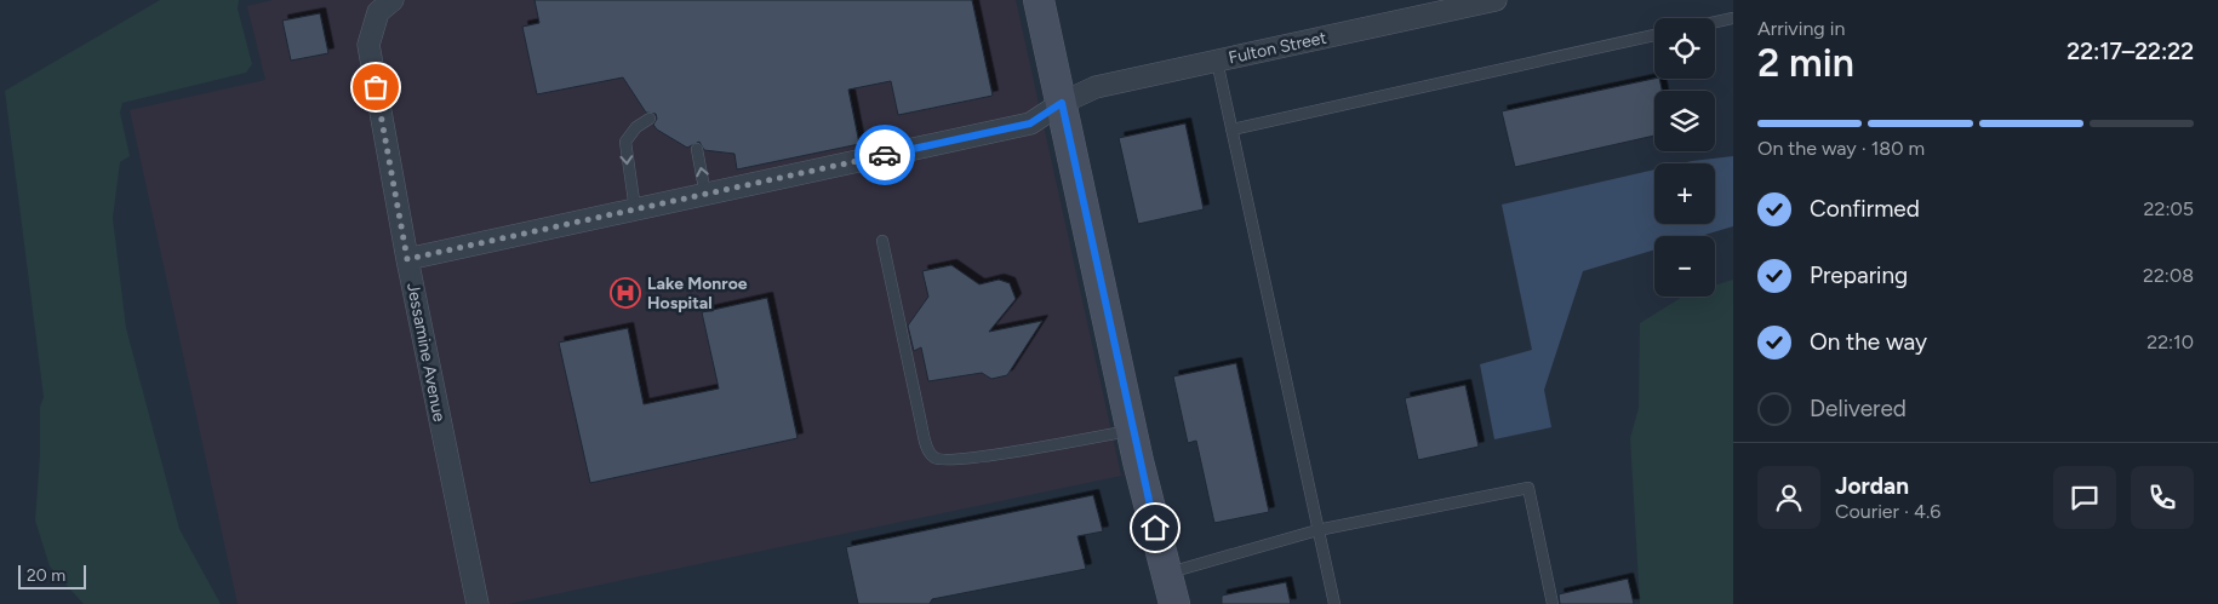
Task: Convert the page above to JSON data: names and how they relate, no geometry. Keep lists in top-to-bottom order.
{
  "streets": {
    "street": ["Fulton Street", "Jessamine Avenue"]
  },
  "crossings": [
    ["Fulton Street", "Jessamine Avenue"]
  ],
  "places": {
    "hospital": ["Lake Monroe Hospital"]
  },
  "scale_bar": "20 m",
  "page": {
    "heading": ["2 min", "Arriving in", "22:17–22:22"],
    "panel": ["Jordan", "Courier · 4.6"],
    "map_buttons": ["+", "−"],
    "bar": "On the way · 180 m",
    "list": [
      ["Confirmed", "22:05"],
      ["Preparing", "22:08"],
      ["On the way", "22:10"],
      "Delivered"
    ],
    "scale": "20 m"
  }
}
